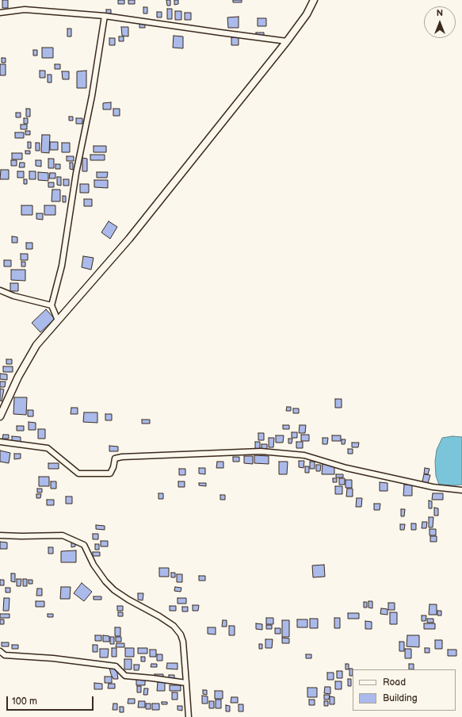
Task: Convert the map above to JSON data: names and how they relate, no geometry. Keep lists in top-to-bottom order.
{
  "legend": ["Road", "Building"],
  "scale_bar": "100 m",
  "north": "top"
}
